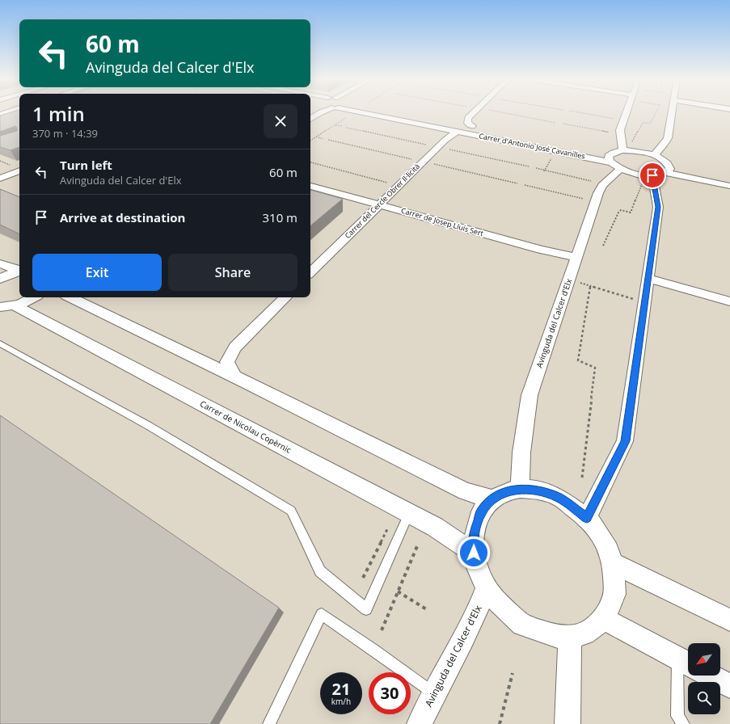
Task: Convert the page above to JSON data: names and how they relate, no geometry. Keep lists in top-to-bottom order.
{
  "streets": {
    "street": [
      "Carrer d'Antonio José Cavanilles",
      "Carrer del Cercle Obrer Il·licità",
      "Carrer de Josep Lluís Sert",
      "Avinguda del Calcer d'Elx",
      "Carrer de Nicolau Copèrnic"
    ]
  },
  "crossings": [
    ["Carrer d'Antonio José Cavanilles", "Carrer del Cercle Obrer Il·licità"],
    ["Carrer d'Antonio José Cavanilles", "Avinguda del Calcer d'Elx"],
    ["Carrer del Cercle Obrer Il·licità", "Carrer de Josep Lluís Sert"],
    ["Carrer de Josep Lluís Sert", "Avinguda del Calcer d'Elx"]
  ],
  "north": "bottom left",
  "page": {
    "turn": ["60 m", "Avinguda del Calcer d'Elx"],
    "heading": ["1 min", "370 m · 14:39"],
    "list": [
      {
        "name": "Turn left",
        "note": "Avinguda del Calcer d'Elx",
        "value": "60 m"
      },
      {
        "name": "Arrive at destination",
        "value": "310 m"
      }
    ],
    "buttons": ["Exit", "Share"],
    "speed": "21 km/h",
    "limit": "30"
  }
}
